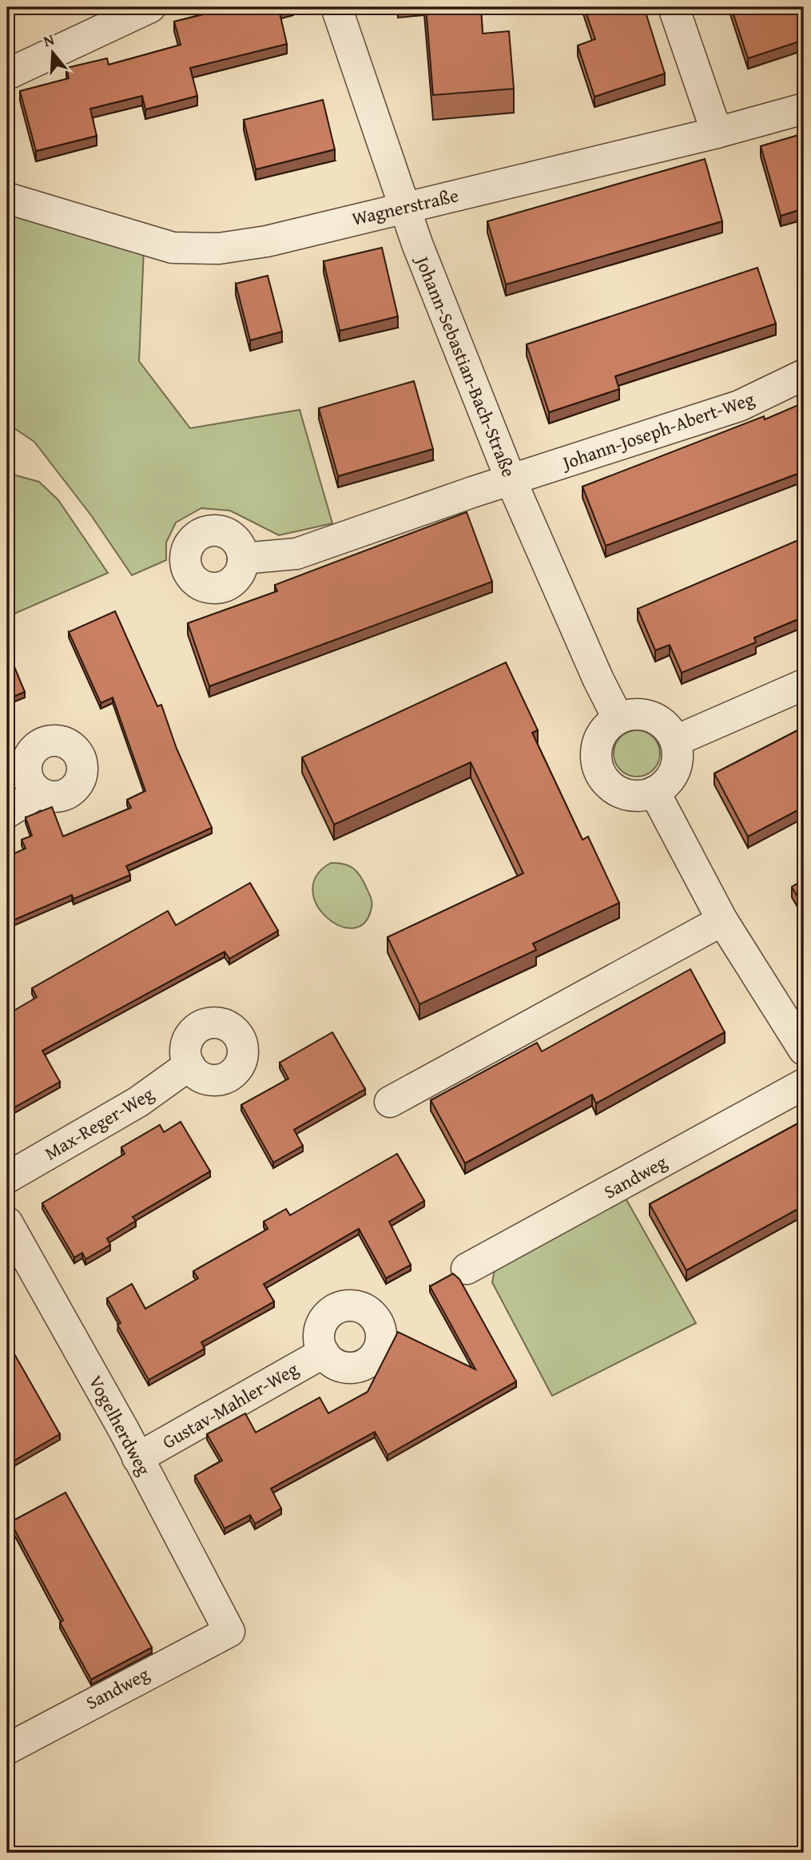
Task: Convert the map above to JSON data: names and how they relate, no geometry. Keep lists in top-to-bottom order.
{
  "streets": {
    "street": [
      "Wagnerstraße",
      "Johann-Sebastian-Bach-Straße",
      "Johann-Joseph-Abert-Weg",
      "Max-Reger-Weg",
      "Sandweg",
      "Gustav-Mahler-Weg",
      "Vogelherdweg"
    ]
  },
  "crossings": [
    ["Wagnerstraße", "Johann-Sebastian-Bach-Straße"],
    ["Johann-Sebastian-Bach-Straße", "Johann-Joseph-Abert-Weg"],
    ["Sandweg", "Vogelherdweg"],
    ["Gustav-Mahler-Weg", "Vogelherdweg"]
  ],
  "north": "top"
}
